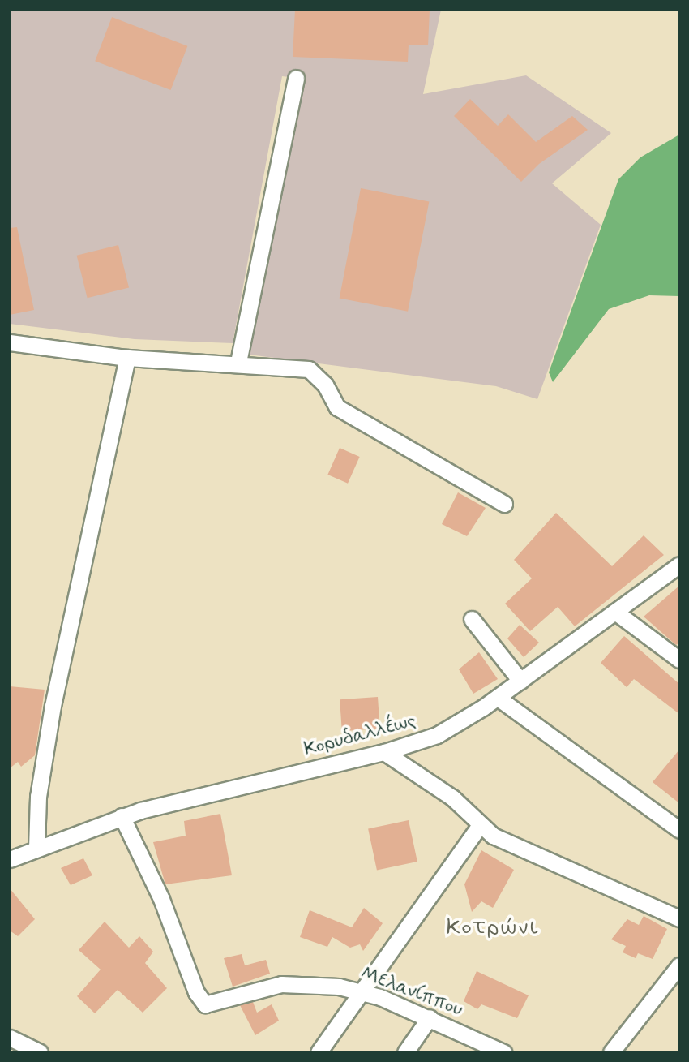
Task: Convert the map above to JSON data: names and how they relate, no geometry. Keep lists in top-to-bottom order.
{
  "streets": {
    "street": ["Κορυδαλλέως", "Μελανίππου"]
  },
  "crossings": [
    ["Κορυδαλλέως", "Μελανίππου"]
  ],
  "districts": ["Κοτρώνι"]
}
